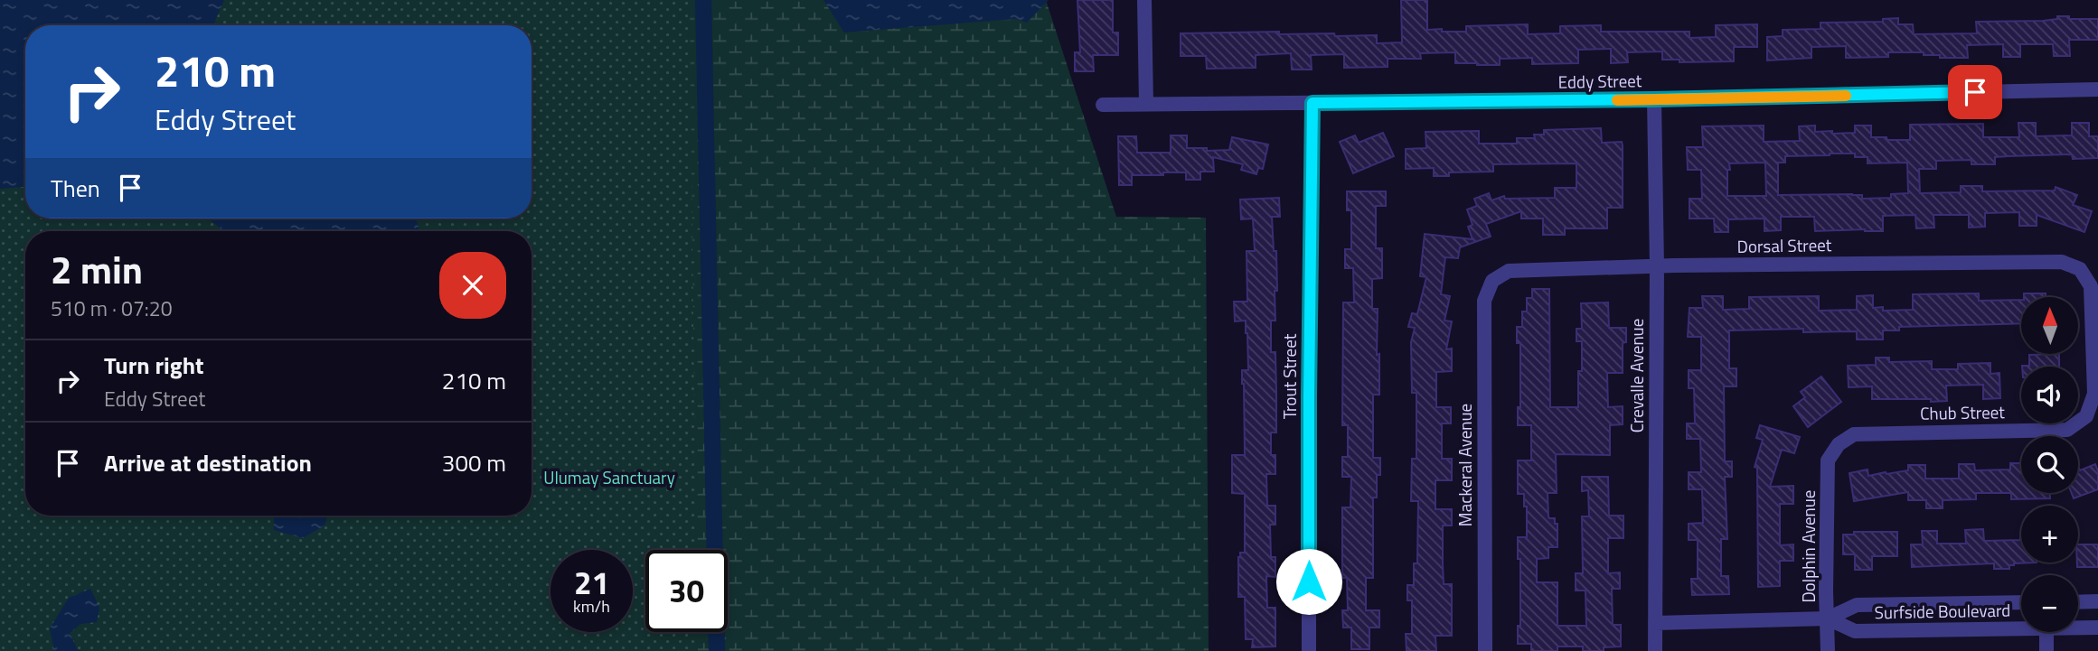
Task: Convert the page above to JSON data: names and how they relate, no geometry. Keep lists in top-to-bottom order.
{
  "streets": {
    "street": [
      "Eddy Street",
      "Dorsal Street",
      "Crevalle Avenue",
      "Trout Street",
      "Chub Street",
      "Mackeral Avenue",
      "Dolphin Avenue",
      "Surfside Boulevard"
    ]
  },
  "crossings": [
    ["Eddy Street", "Crevalle Avenue"],
    ["Eddy Street", "Trout Street"],
    ["Dorsal Street", "Crevalle Avenue"],
    ["Dorsal Street", "Chub Street"],
    ["Dorsal Street", "Mackeral Avenue"],
    ["Crevalle Avenue", "Surfside Boulevard"],
    ["Chub Street", "Dolphin Avenue"],
    ["Dolphin Avenue", "Surfside Boulevard"]
  ],
  "parks": ["Ulumay Sanctuary"],
  "north": "top",
  "page": {
    "turn": ["210 m", "Eddy Street"],
    "then": "Then",
    "heading": ["2 min", "510 m · 07:20"],
    "map_buttons": ["+", "−"],
    "list": [
      {
        "name": "Turn right",
        "note": "Eddy Street",
        "value": "210 m"
      },
      {
        "name": "Arrive at destination",
        "value": "300 m"
      }
    ],
    "speed": "21 km/h",
    "limit": "30"
  }
}
